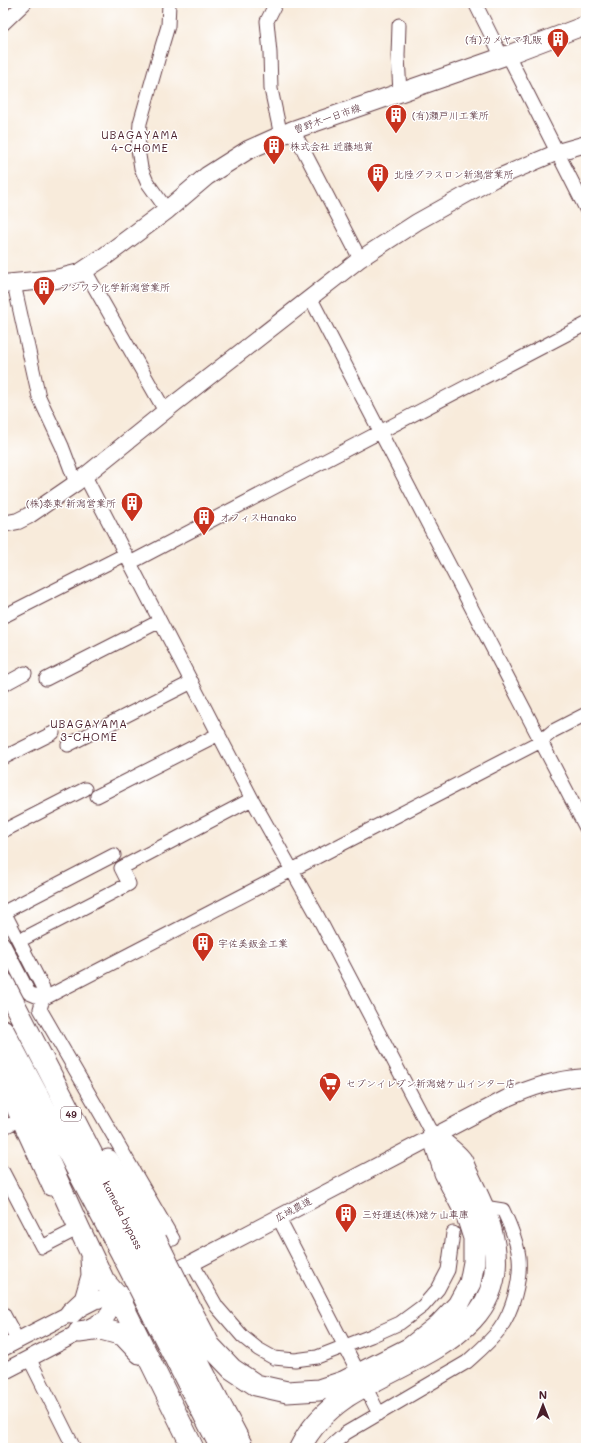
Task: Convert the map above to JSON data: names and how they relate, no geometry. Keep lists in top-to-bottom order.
{
  "streets": {
    "highway": ["49", "kameda bypass"],
    "main road": ["曽野木一日市線"],
    "street": ["広域農道"]
  },
  "districts": ["UBAGAYAMA 4-CHOME", "UBAGAYAMA 3-CHOME"],
  "places": {
    "building": [
      "(有)カメヤマ乳販",
      "(有)瀬戸川工業所",
      "株式会社 近藤地質",
      "北陸グラスロン新潟営業所",
      "フジワラ化学新潟営業所",
      "(株)泰東 新潟営業所",
      "オフィスHanako",
      "宇佐美鈑金工業",
      "三好運送(株)姥ケ山車庫"
    ],
    "supermarket": ["セブンイレブン新潟姥ケ山インター店"]
  },
  "north": "top"
}
